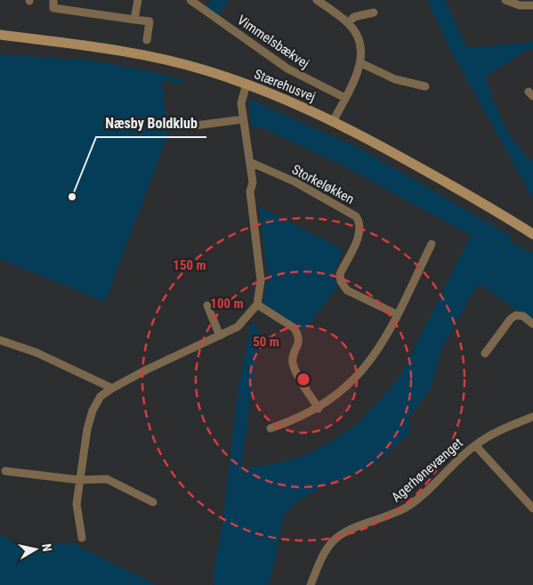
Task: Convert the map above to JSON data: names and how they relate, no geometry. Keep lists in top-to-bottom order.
{
  "streets": {
    "street": [
      "Vimmelsbækvej",
      "Stærehusvej",
      "Storkeløkken",
      "Agerhønevænget"
    ]
  },
  "places": ["Næsby Boldklub"],
  "north": "right",
  "rings": ["150 m", "100 m", "50 m"]
}
